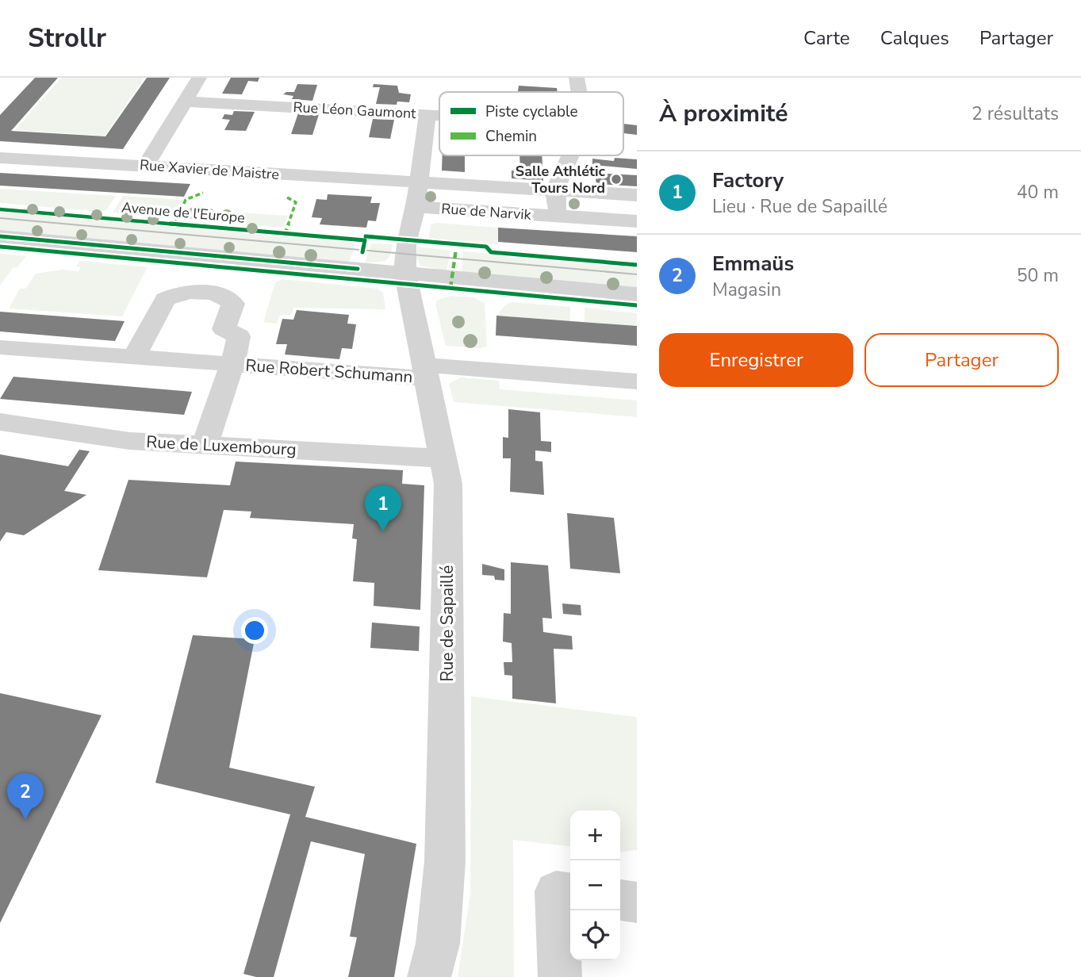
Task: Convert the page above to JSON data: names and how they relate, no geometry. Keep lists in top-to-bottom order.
{
  "streets": {
    "street": [
      "Rue Léon Gaumont",
      "Rue Xavier de Maistre",
      "Rue de Narvik",
      "Rue Robert Schumann",
      "Rue de Luxembourg",
      "Rue de Sapaillé"
    ],
    "cycle path": ["Avenue de l'Europe"]
  },
  "crossings": [
    ["Rue Léon Gaumont", "Rue de Sapaillé"],
    ["Rue Xavier de Maistre", "Rue de Narvik"],
    ["Rue Xavier de Maistre", "Rue de Sapaillé"],
    ["Rue de Narvik", "Rue de Sapaillé"],
    ["Rue Robert Schumann", "Rue de Luxembourg"],
    ["Rue Robert Schumann", "Rue de Sapaillé"],
    ["Rue de Luxembourg", "Rue de Sapaillé"]
  ],
  "places": ["Salle Athlétic Tours Nord"],
  "legend": ["Piste cyclable", "Chemin"],
  "page": {
    "header": "Strollr",
    "nav": ["Carte", "Calques", "Partager"],
    "heading": ["À proximité", "2 résultats"],
    "list": [
      {
        "mark": "1",
        "name": "Factory",
        "note": "Lieu · Rue de Sapaillé",
        "value": "40 m"
      },
      {
        "mark": "2",
        "name": "Emmaüs",
        "note": "Magasin",
        "value": "50 m"
      }
    ],
    "buttons": ["Enregistrer", "Partager"],
    "pins": ["1", "2"],
    "map_buttons": ["+", "−"]
  }
}
